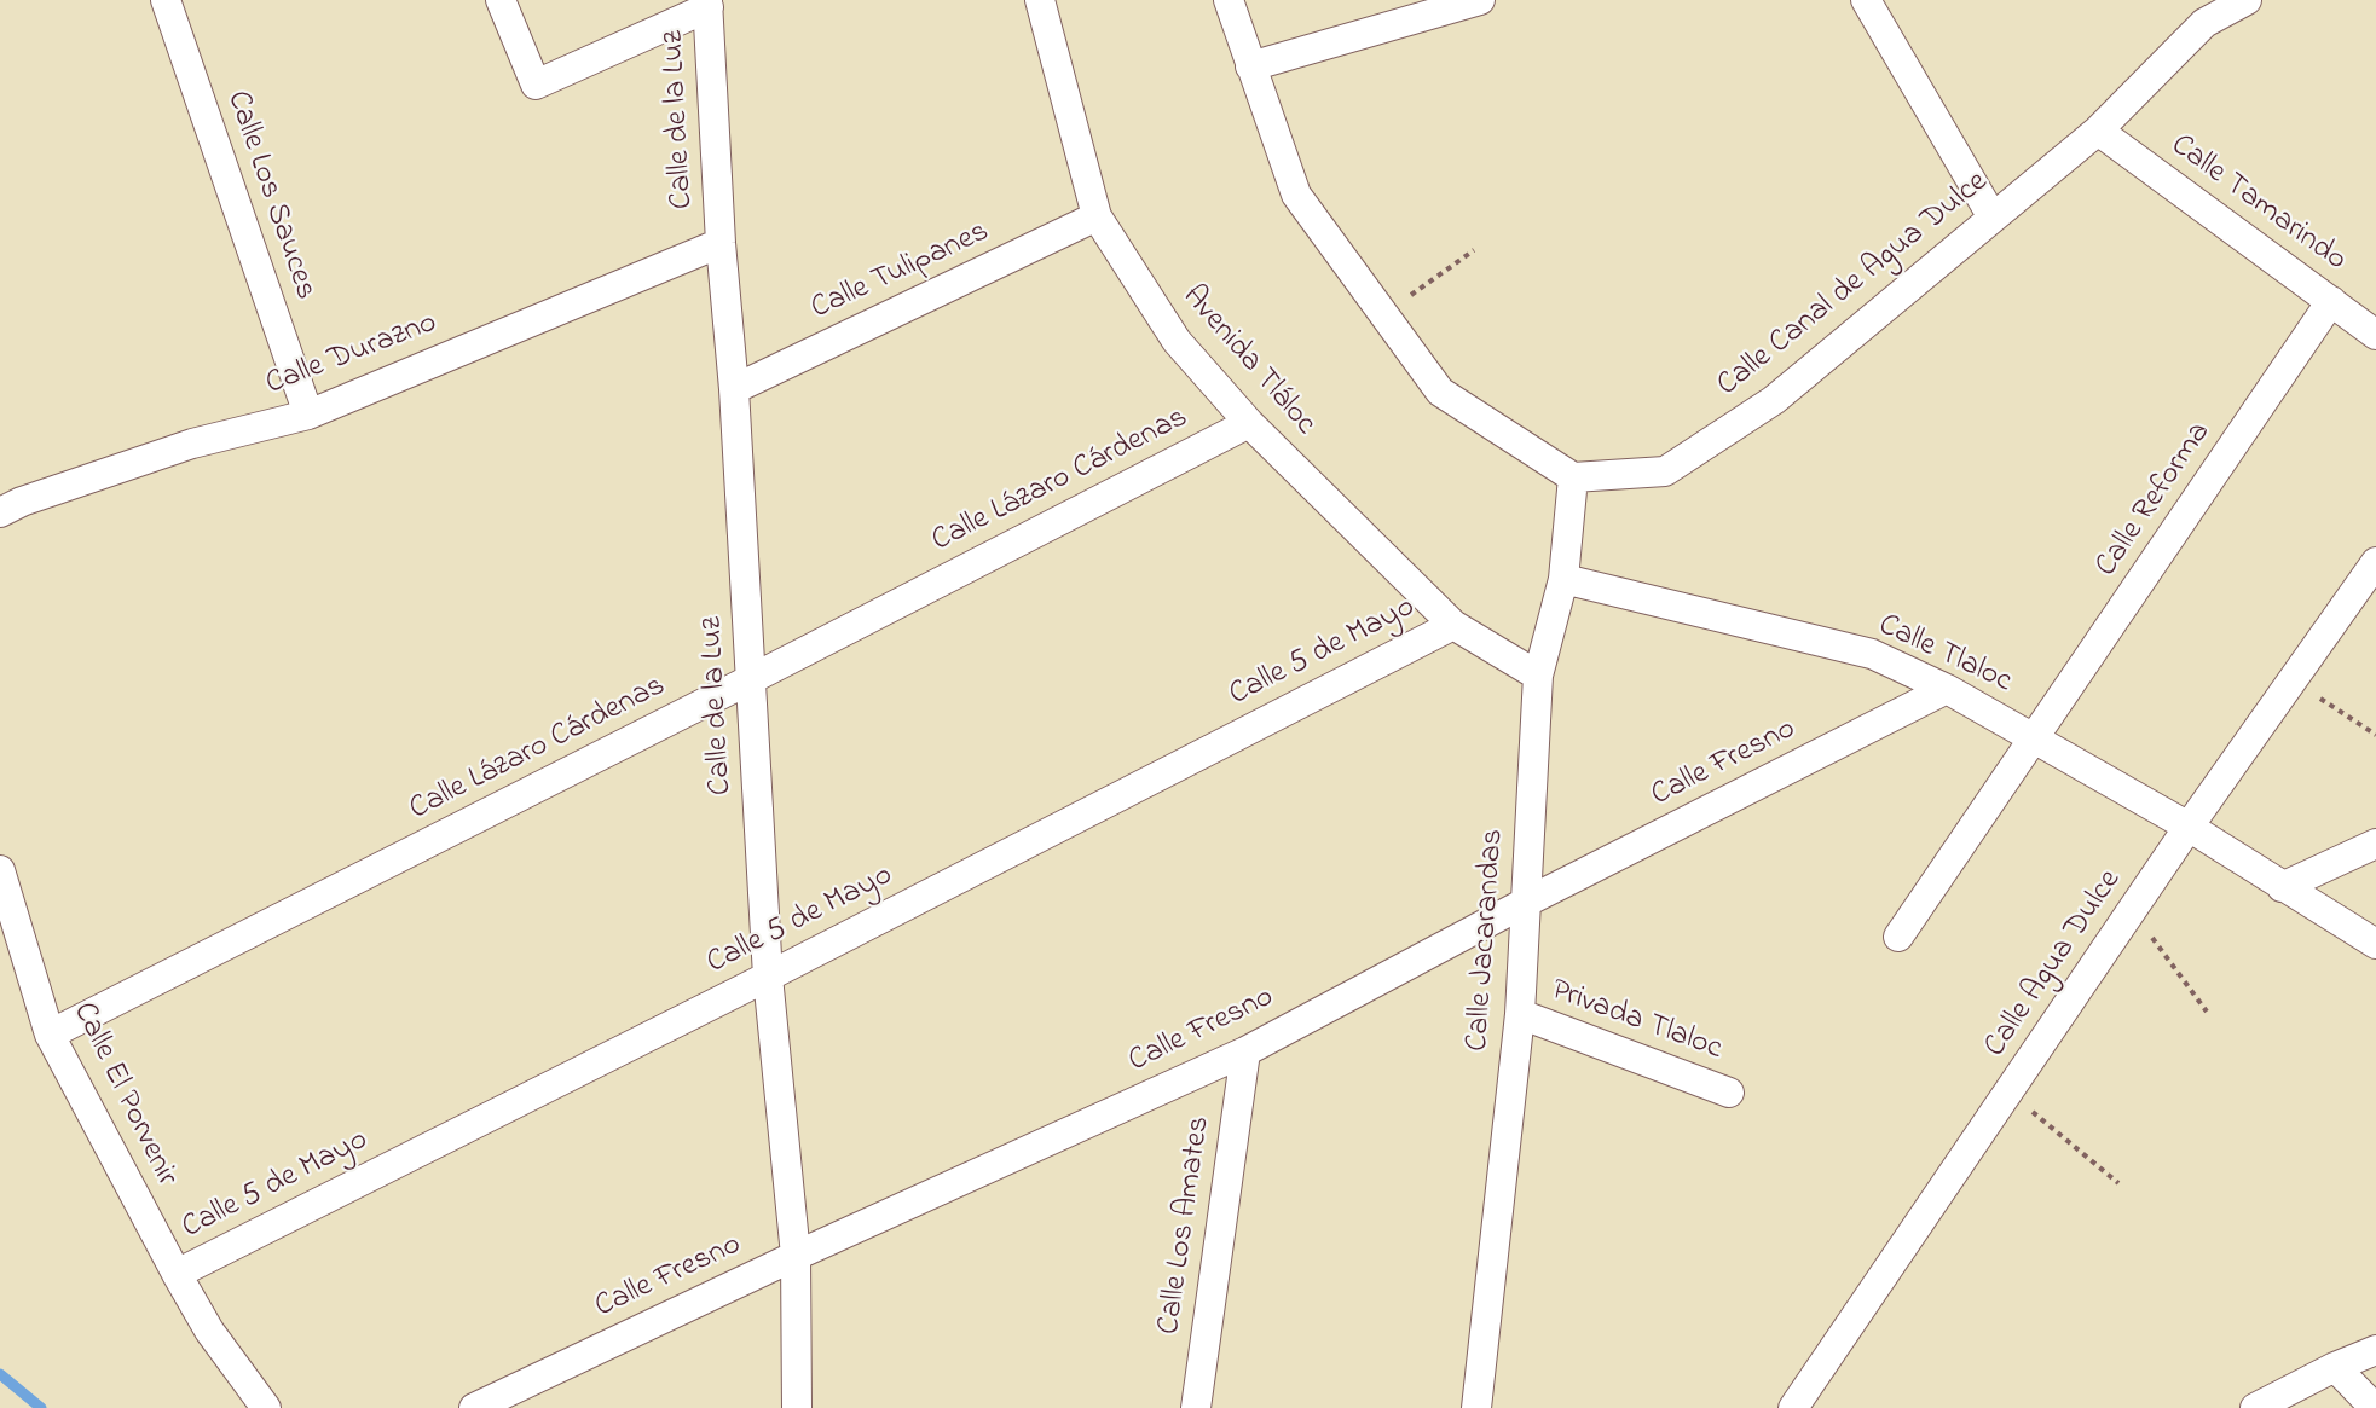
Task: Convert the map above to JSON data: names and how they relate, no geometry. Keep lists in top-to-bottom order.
{
  "streets": {
    "street": [
      "Calle de la Luz",
      "Calle Los Sauces",
      "Calle Tamarindo",
      "Calle Tulipanes",
      "Calle Canal de Agua Dulce",
      "Calle Durazno",
      "Avenida Tláloc",
      "Calle Lázaro Cárdenas",
      "Calle Reforma",
      "Calle 5 de Mayo",
      "Calle Tlaloc",
      "Calle Fresno",
      "Calle Jacarandas",
      "Calle Agua Dulce",
      "Privada Tlaloc",
      "Calle El Porvenir",
      "Calle Los Amates"
    ]
  },
  "crossings": [
    ["Calle de la Luz", "Calle Tulipanes"],
    ["Calle de la Luz", "Calle Durazno"],
    ["Calle de la Luz", "Calle Lázaro Cárdenas"],
    ["Calle de la Luz", "Calle 5 de Mayo"],
    ["Calle de la Luz", "Calle Fresno"],
    ["Calle Los Sauces", "Calle Durazno"],
    ["Calle Tamarindo", "Calle Canal de Agua Dulce"],
    ["Calle Tamarindo", "Calle Reforma"],
    ["Calle Tulipanes", "Avenida Tláloc"],
    ["Calle Canal de Agua Dulce", "Calle Jacarandas"],
    ["Avenida Tláloc", "Calle Lázaro Cárdenas"],
    ["Avenida Tláloc", "Calle 5 de Mayo"],
    ["Avenida Tláloc", "Calle Jacarandas"],
    ["Calle Lázaro Cárdenas", "Calle El Porvenir"],
    ["Calle Reforma", "Calle Tlaloc"],
    ["Calle 5 de Mayo", "Calle El Porvenir"],
    ["Calle Tlaloc", "Calle Fresno"],
    ["Calle Tlaloc", "Calle Jacarandas"],
    ["Calle Tlaloc", "Calle Agua Dulce"],
    ["Calle Fresno", "Calle Jacarandas"],
    ["Calle Fresno", "Calle Los Amates"],
    ["Calle Jacarandas", "Privada Tlaloc"]
  ]
}
